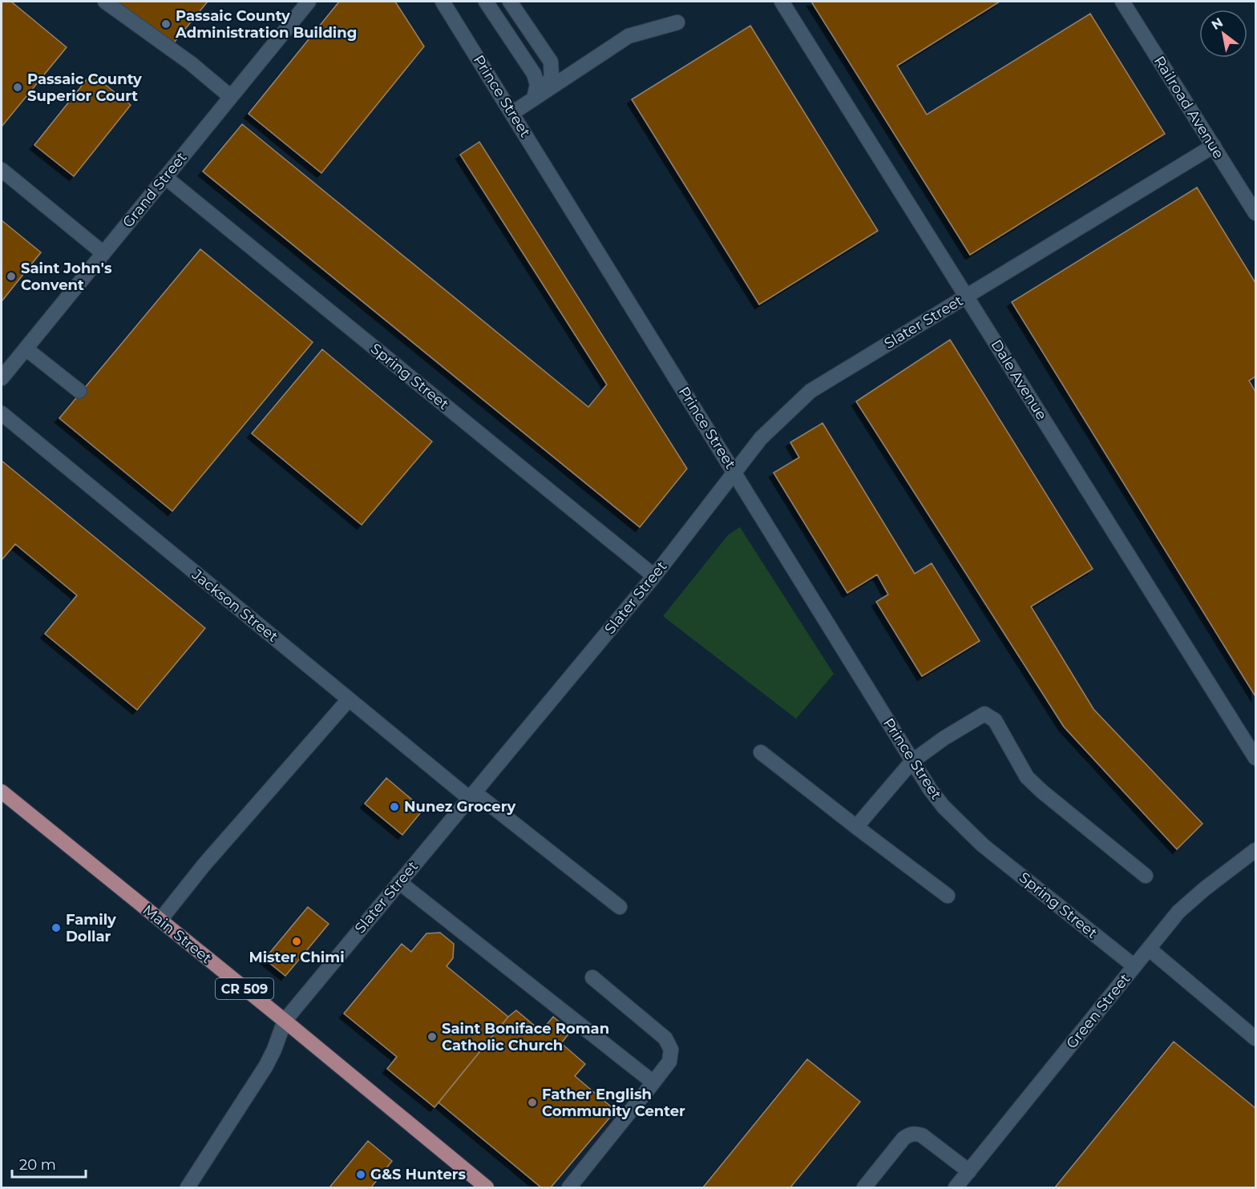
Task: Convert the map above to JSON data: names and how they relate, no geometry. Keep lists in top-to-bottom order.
{
  "streets": {
    "main road": ["Main Street", "CR 509"],
    "street": [
      "Prince Street",
      "Railroad Avenue",
      "Grand Street",
      "Slater Street",
      "Spring Street",
      "Dale Avenue",
      "Jackson Street",
      "Green Street"
    ]
  },
  "crossings": [
    ["Prince Street", "Slater Street"],
    ["Prince Street", "Spring Street"],
    ["Railroad Avenue", "Slater Street"],
    ["Grand Street", "Spring Street"],
    ["Slater Street", "Spring Street"],
    ["Slater Street", "Dale Avenue"],
    ["Slater Street", "Jackson Street"],
    ["Slater Street", "Main Street"],
    ["Spring Street", "Green Street"]
  ],
  "places": [
    "Passaic County Administration Building",
    "Passaic County Superior Court",
    "Saint John's Convent",
    "Nunez Grocery",
    "Family Dollar",
    "Mister Chimi",
    "Saint Boniface Roman Catholic Church",
    "Father English Community Center",
    "G&S Hunters"
  ],
  "scale_bar": "20 m",
  "north": "top left"
}
